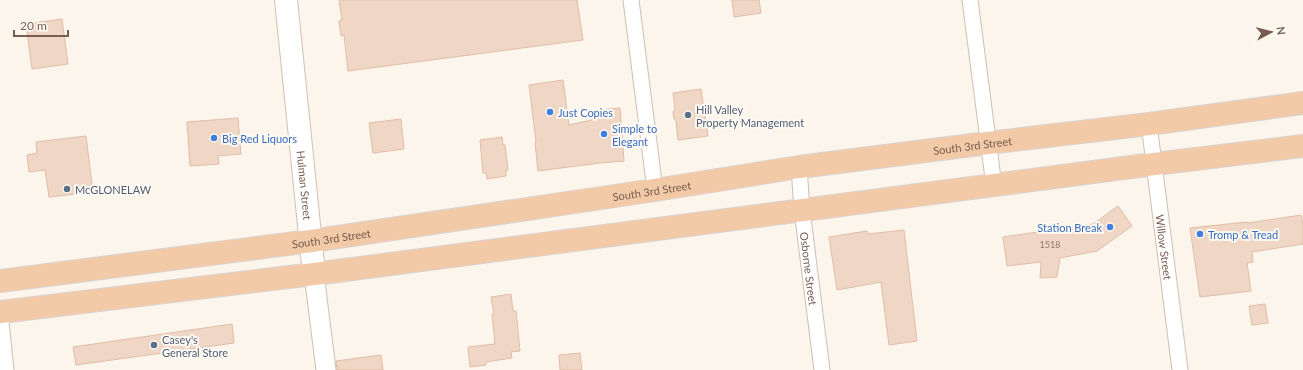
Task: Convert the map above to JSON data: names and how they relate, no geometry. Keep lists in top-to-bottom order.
{
  "streets": {
    "highway": ["South 3rd Street"],
    "main road": ["Hulman Street"],
    "street": ["Willow Street", "Osborne Street"]
  },
  "crossings": [
    ["South 3rd Street", "Hulman Street"],
    ["South 3rd Street", "Willow Street"],
    ["South 3rd Street", "Osborne Street"]
  ],
  "places": [
    "Just Copies",
    "Hill Valley Property Management",
    "Simple to Elegant",
    "Big Red Liquors",
    "McGLONELAW",
    "Station Break",
    "Tromp & Tread",
    "Casey's General Store"
  ],
  "house_numbers": ["1518"],
  "scale_bar": "20 m",
  "north": "right"
}
